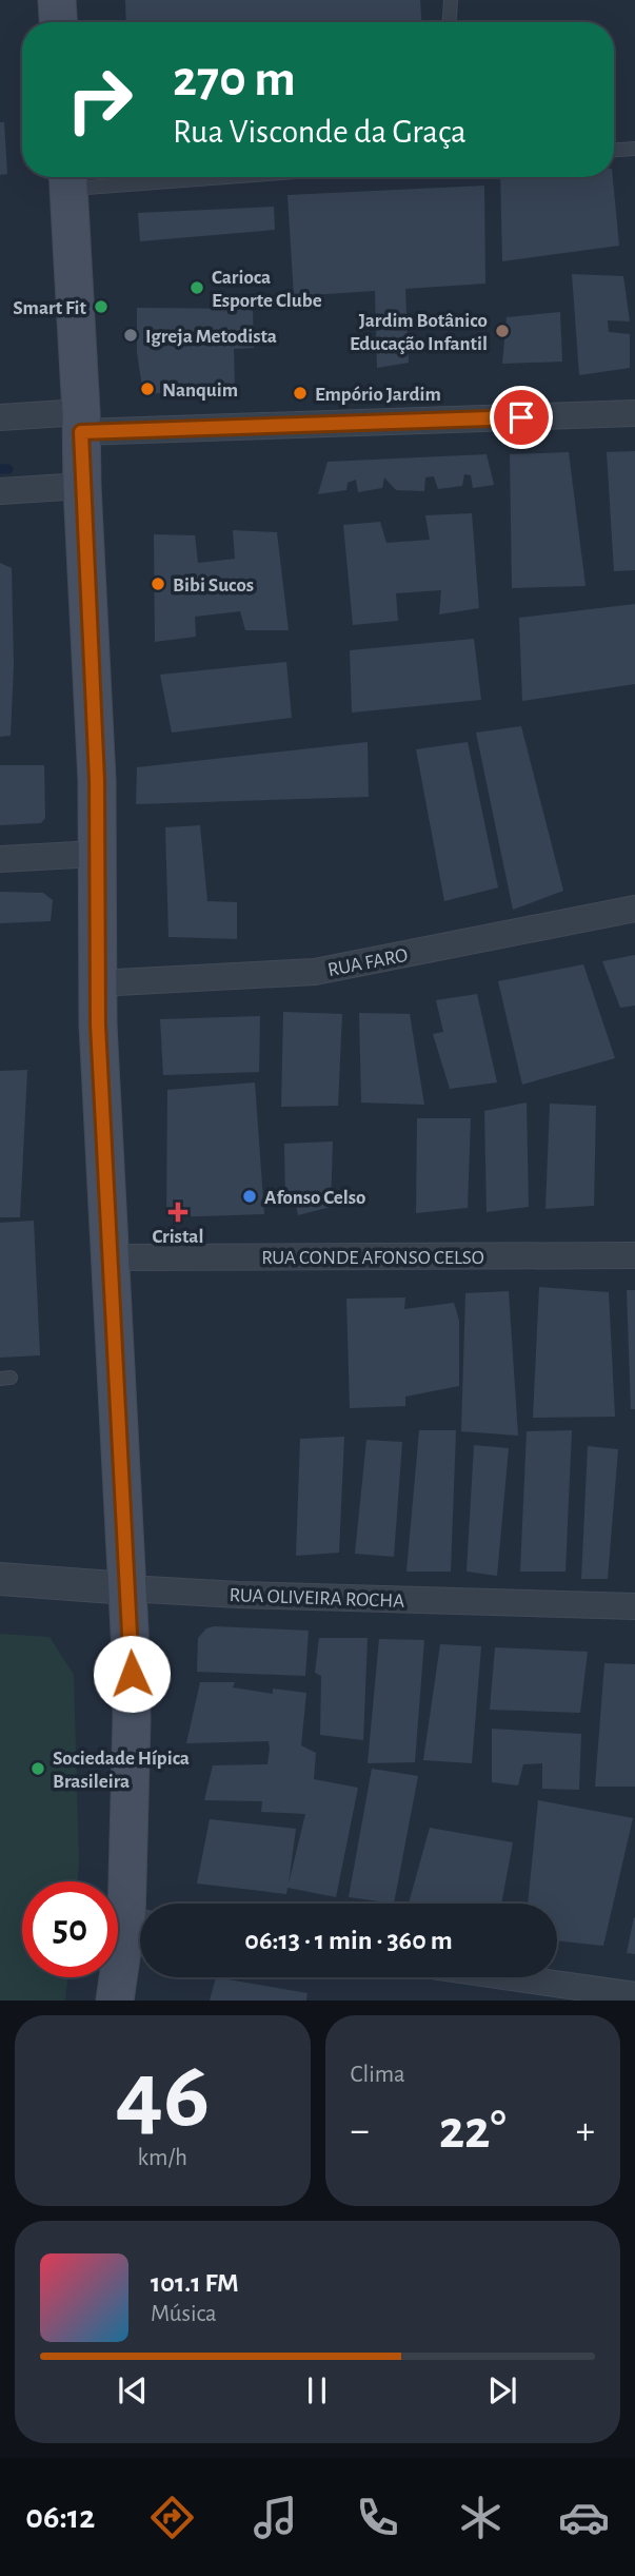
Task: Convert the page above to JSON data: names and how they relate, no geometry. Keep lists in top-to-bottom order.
{
  "streets": {
    "street": ["RUA FARO", "RUA CONDE AFONSO CELSO", "RUA OLIVEIRA ROCHA"]
  },
  "places": {
    "other": [
      "Carioca Esporte Clube",
      "Smart Fit",
      "Jardim Botânico Educação Infantil",
      "Igreja Metodista",
      "Nanquim",
      "Empório Jardim",
      "Bibi Sucos",
      "Afonso Celso",
      "Sociedade Hípica Brasileira"
    ],
    "health": ["Cristal"]
  },
  "page": {
    "turn": ["270 m", "Rua Visconde da Graça"],
    "limit": "50",
    "trip": "06:13 · 1 min · 360 m",
    "tile": [
      ["46", "km/h"],
      "Clima"
    ],
    "heat": ["−", "22°", "+"],
    "song": ["101.1 FM", "Música"],
    "tabs": "06:12"
  }
}
